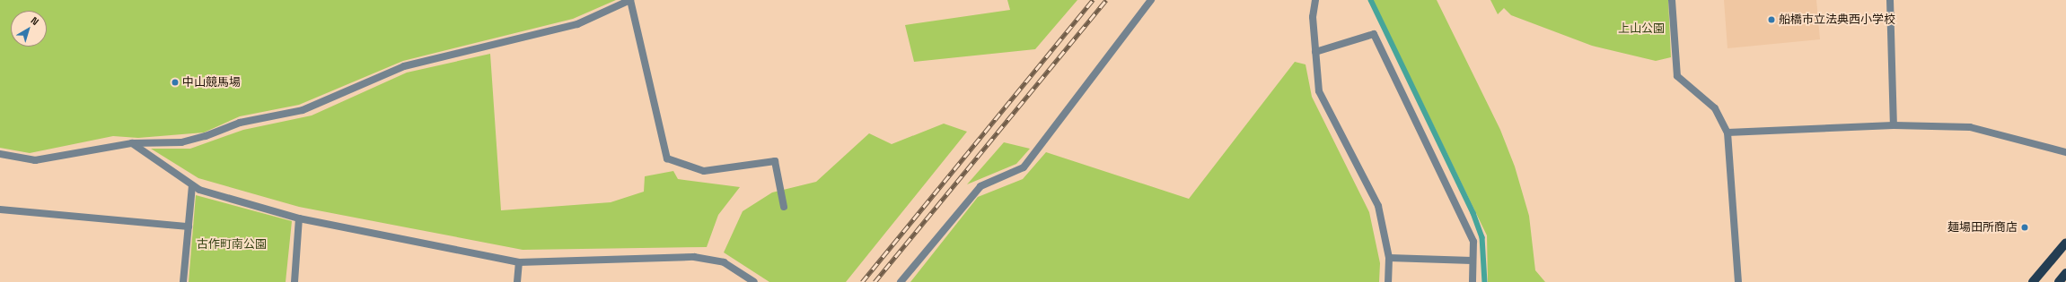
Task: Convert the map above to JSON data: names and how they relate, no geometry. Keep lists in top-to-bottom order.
{
  "parks": ["上山公園", "古作町南公園"],
  "places": ["船橋市立法典西小学校", "中山競馬場", "麺場田所商店"],
  "north": "top right"
}
